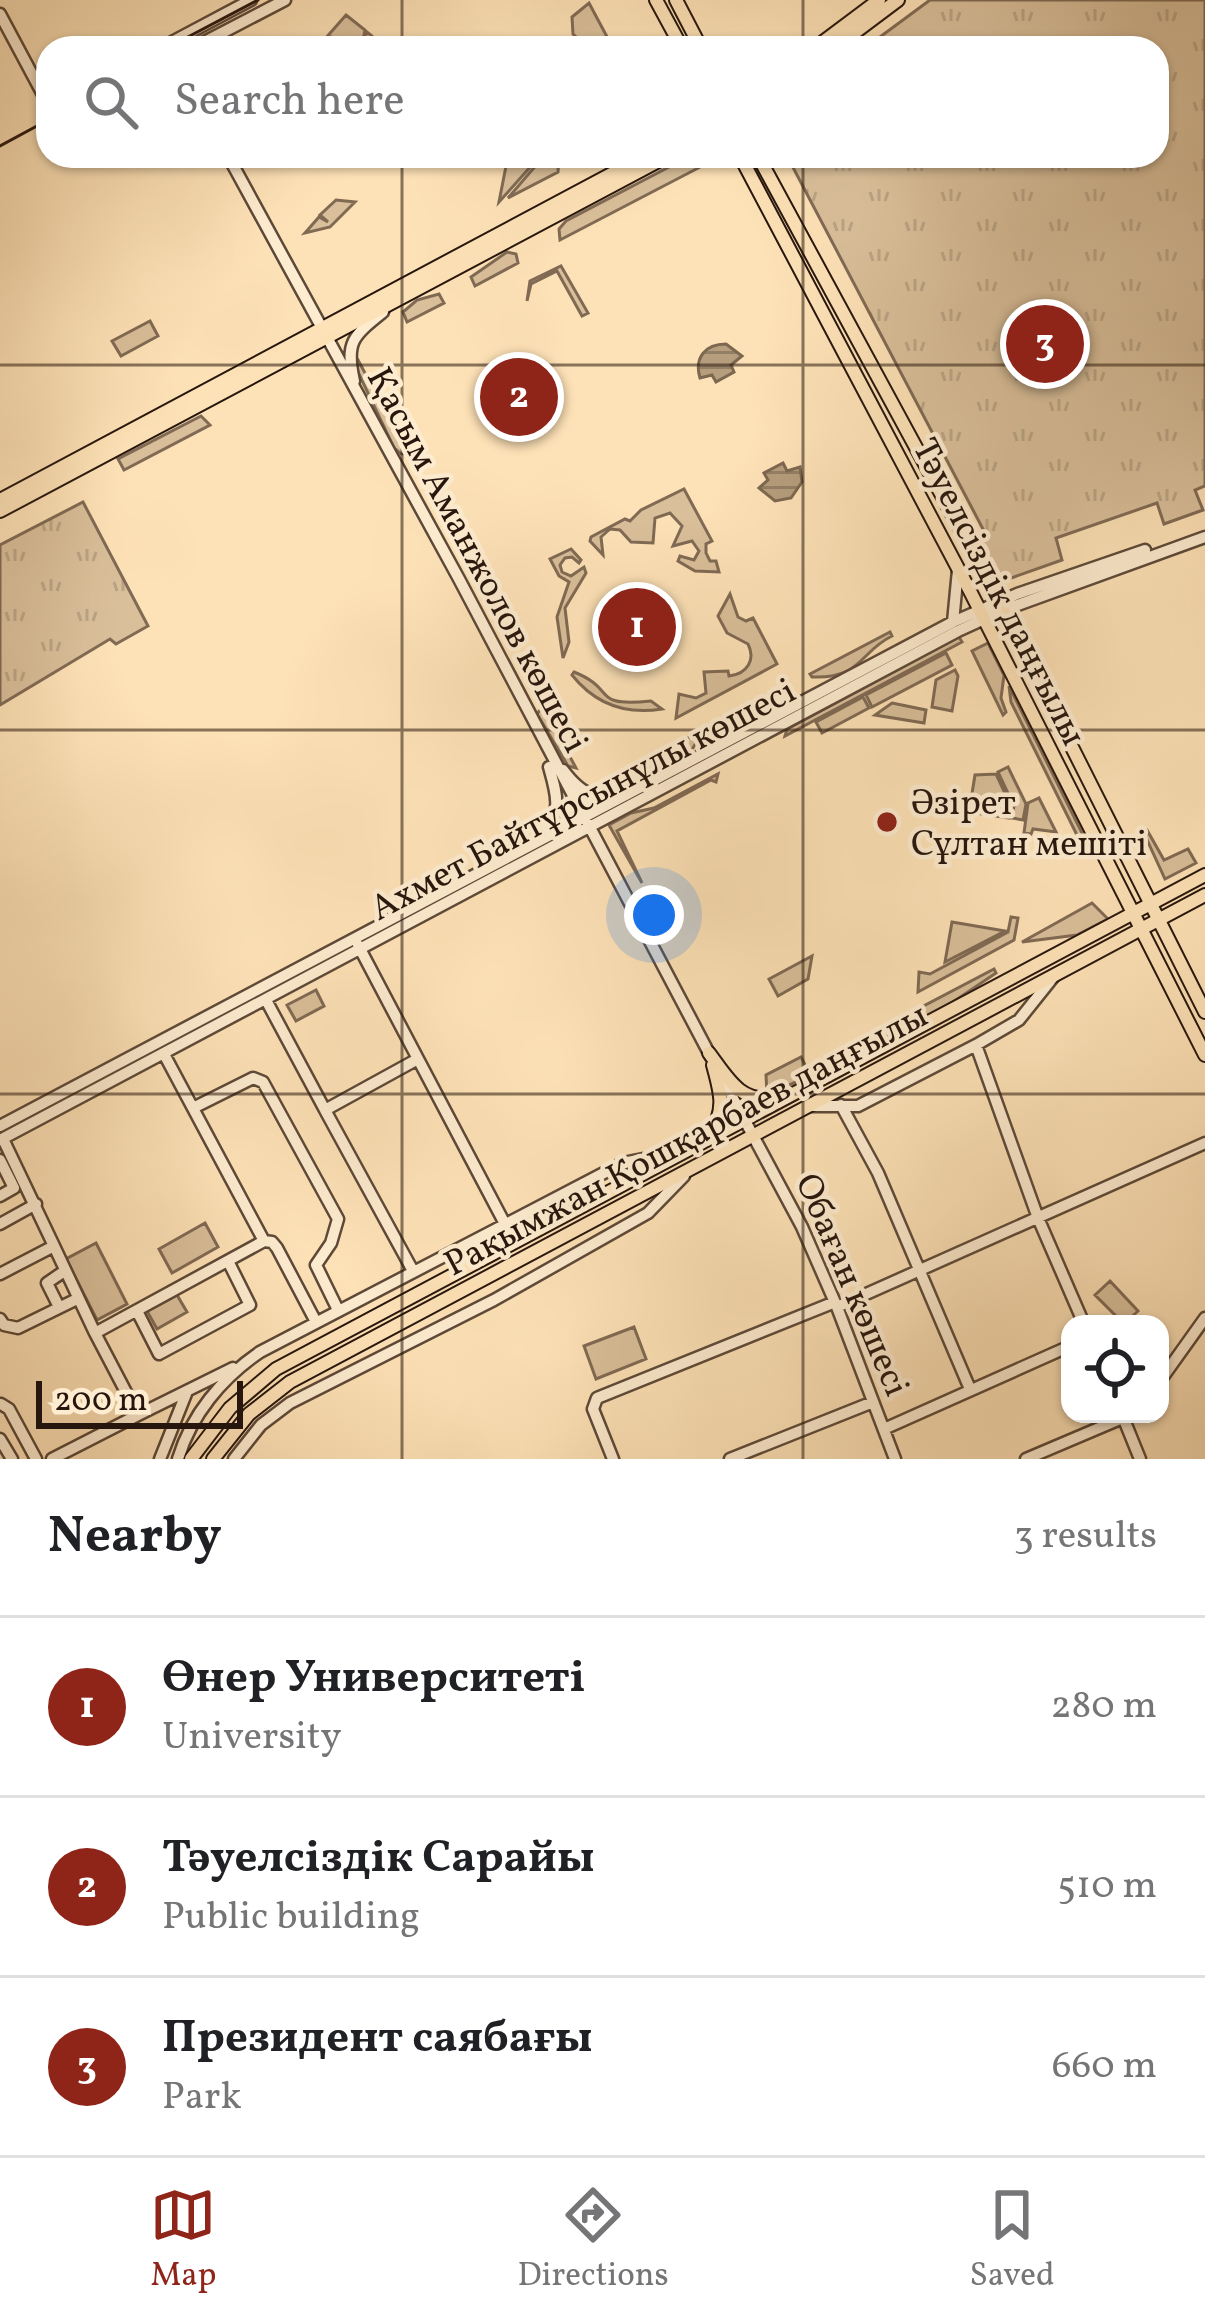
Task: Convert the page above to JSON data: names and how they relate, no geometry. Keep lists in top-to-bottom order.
{
  "streets": {
    "main road": ["Тәуелсіздік даңғылы", "Рақымжан Қошқарбаев даңғылы"],
    "street": ["Қасым Аманжолов көшесі", "Ахмет Байтұрсынұлы көшесі", "Обаған көшесі"]
  },
  "crossings": [
    ["Қасым Аманжолов көшесі", "Ахмет Байтұрсынұлы көшесі"],
    ["Қасым Аманжолов көшесі", "Обаған көшесі"],
    ["Тәуелсіздік даңғылы", "Ахмет Байтұрсынұлы көшесі"],
    ["Тәуелсіздік даңғылы", "Рақымжан Қошқарбаев даңғылы"],
    ["Рақымжан Қошқарбаев даңғылы", "Обаған көшесі"]
  ],
  "places": ["Әзірет Сұлтан мешіті"],
  "scale_bar": "200 m",
  "page": {
    "search": "Search here",
    "pins": ["3", "2", "1"],
    "scale": "200 m",
    "heading": ["Nearby", "3 results"],
    "list": [
      {
        "mark": "1",
        "name": "Өнер Университеті",
        "note": "University",
        "value": "280 m"
      },
      {
        "mark": "2",
        "name": "Тәуелсіздік Сарайы",
        "note": "Public building",
        "value": "510 m"
      },
      {
        "mark": "3",
        "name": "Президент саябағы",
        "note": "Park",
        "value": "660 m"
      }
    ],
    "nav": ["Map", "Directions", "Saved"]
  }
}
